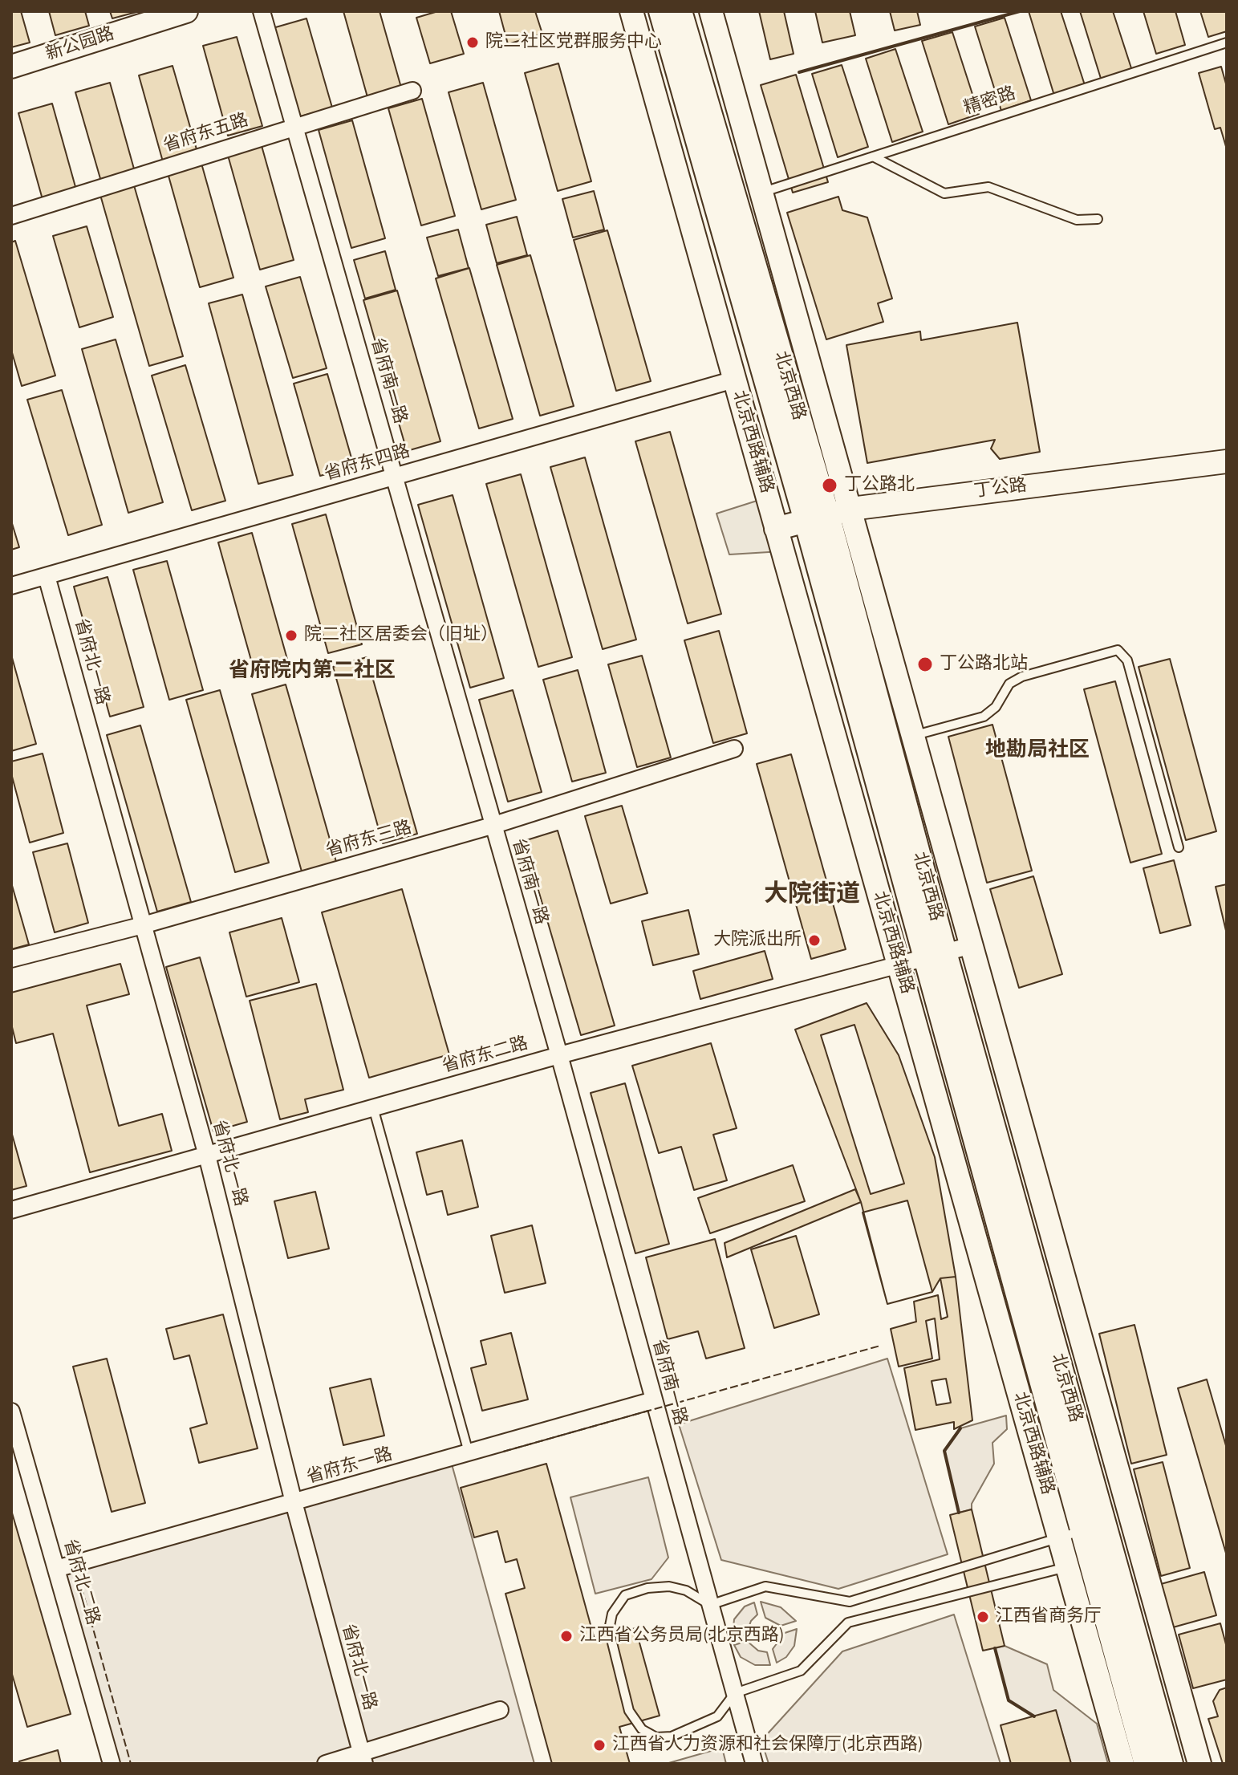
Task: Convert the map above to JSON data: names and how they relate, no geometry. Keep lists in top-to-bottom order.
{
  "streets": {
    "main road": [
      "新公园路",
      "北京西路",
      "北京西路辅路",
      "丁公路"
    ],
    "street": [
      "省府东五路",
      "省府南一路",
      "省府东四路",
      "省府北一路",
      "省府东三路",
      "省府东二路",
      "省府东一路",
      "省府北二路"
    ],
    "lane": ["精密路"]
  },
  "crossings": [
    ["省府东五路", "省府南一路"],
    ["省府南一路", "省府东四路"],
    ["省府南一路", "省府东三路"],
    ["省府南一路", "省府东二路"],
    ["省府南一路", "省府东一路"],
    ["北京西路", "丁公路"],
    ["北京西路", "省府东二路"],
    ["北京西路辅路", "省府东四路"],
    ["北京西路辅路", "丁公路"],
    ["北京西路辅路", "省府东二路"],
    ["省府东四路", "省府北一路"],
    ["省府北一路", "省府东三路"],
    ["省府北一路", "省府东二路"],
    ["省府北一路", "省府东一路"],
    ["省府东一路", "省府北二路"]
  ],
  "districts": ["省府院内第二社区", "地勘局社区", "大院街道"],
  "places": [
    "院二社区党群服务中心",
    "丁公路北",
    "院二社区居委会（旧址）",
    "丁公路北站",
    "大院派出所",
    "江西省商务厅",
    "江西省公务员局(北京西路)",
    "江西省人力资源和社会保障厅(北京西路)"
  ]
}
